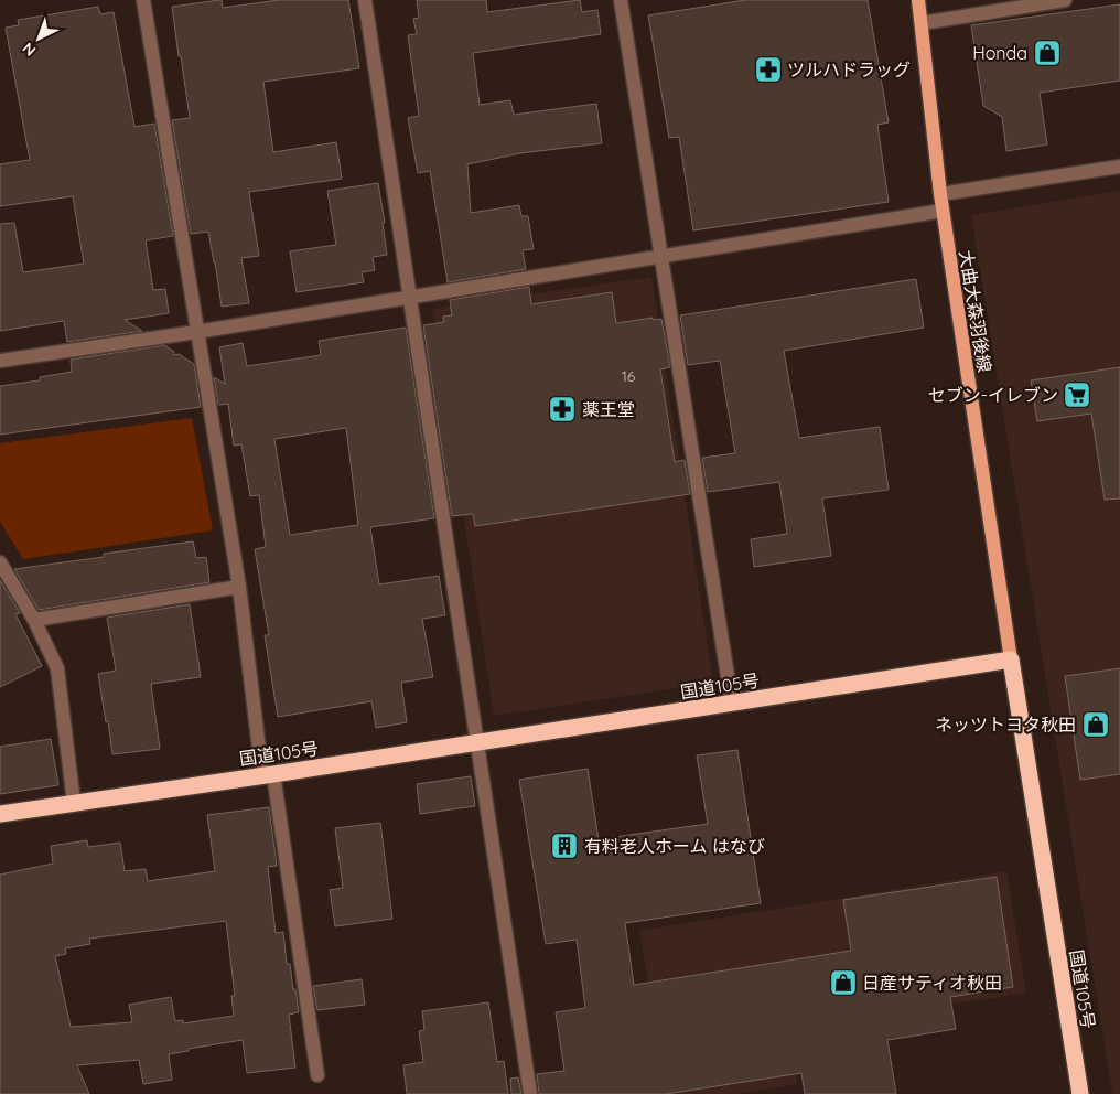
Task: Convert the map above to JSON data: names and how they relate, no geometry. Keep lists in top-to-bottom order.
{
  "streets": {
    "highway": ["国道105号"],
    "main road": ["大曲大森羽後線"]
  },
  "crossings": [
    ["大曲大森羽後線", "国道105号"]
  ],
  "places": {
    "shop": ["Honda", "ネッツトヨタ秋田", "日産サティオ秋田"],
    "pharmacy": ["ツルハドラッグ", "薬王堂"],
    "supermarket": ["セブン-イレブン"],
    "building": ["有料老人ホーム はなび"]
  },
  "house_numbers": ["16"],
  "north": "bottom left"
}
